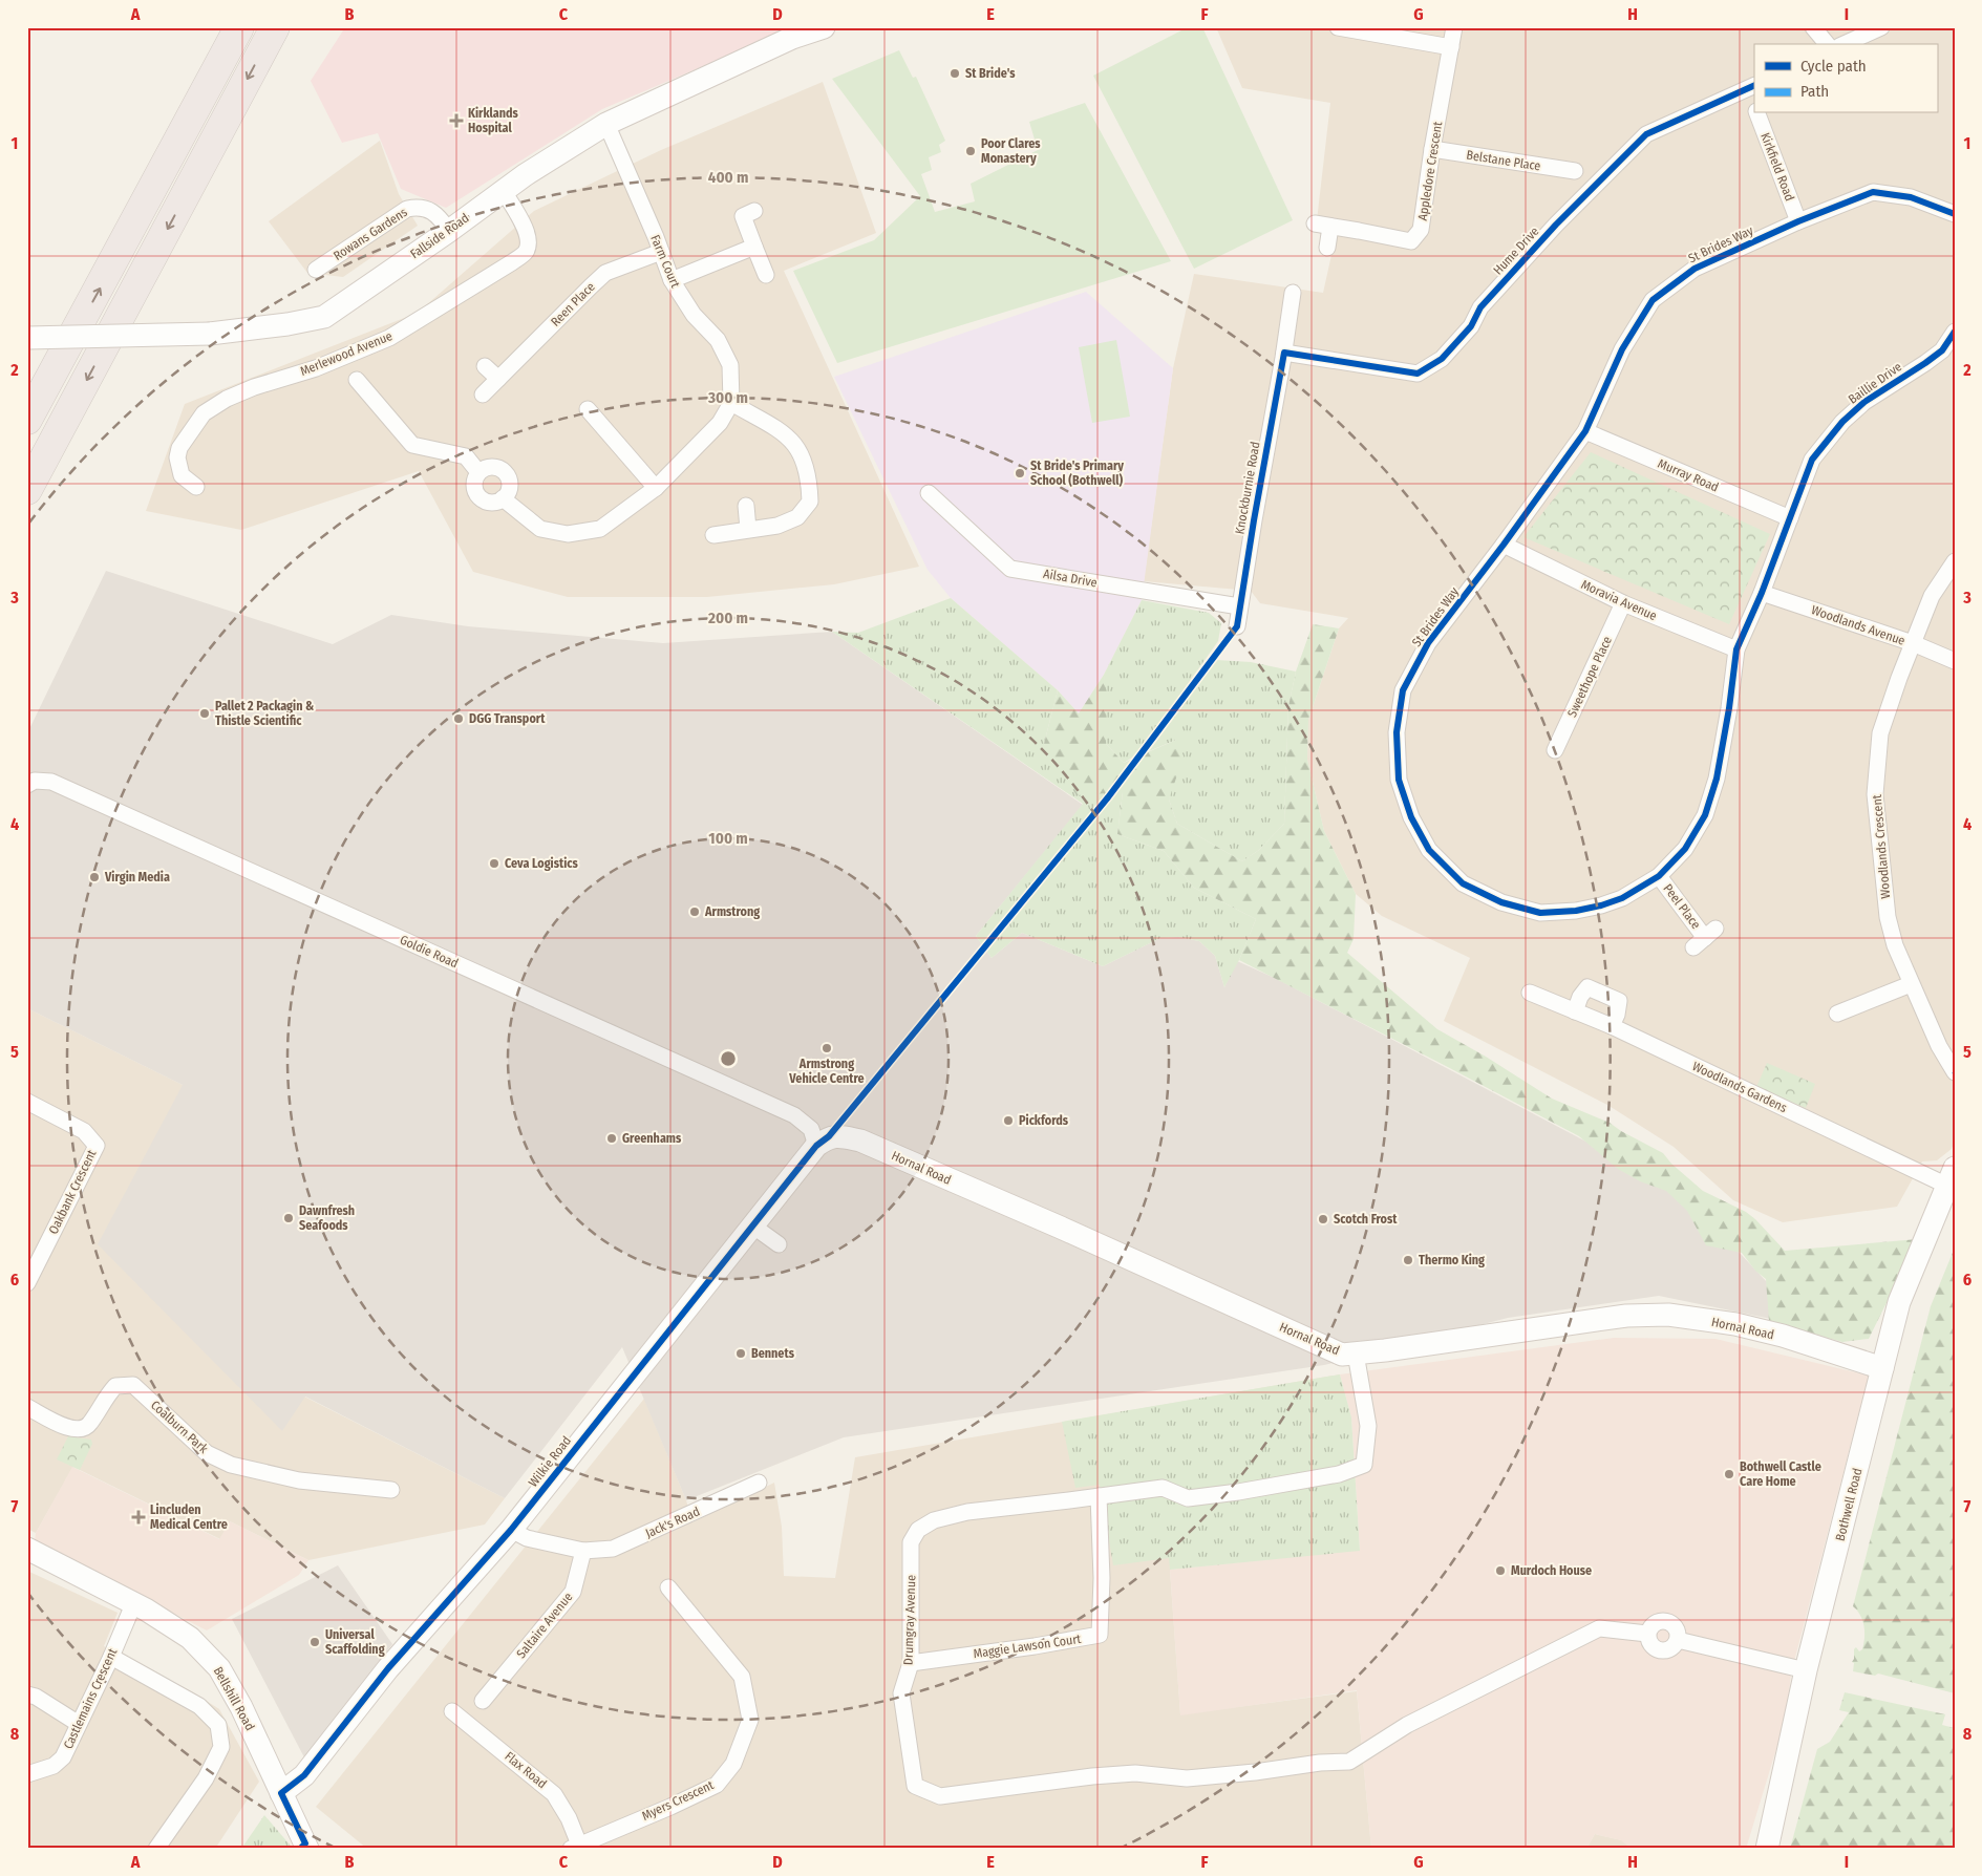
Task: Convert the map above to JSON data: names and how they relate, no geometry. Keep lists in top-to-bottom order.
{
  "streets": {
    "street": [
      "Belstane Place",
      "Kirkfield Road",
      "Appledore Crescent",
      "Rowans Gardens",
      "Fallside Road",
      "St Brides Way",
      "Hume Drive",
      "Farm Court",
      "Reen Place",
      "Merlewood Avenue",
      "Baillie Drive",
      "Murray Road",
      "Knockburnie Road",
      "Ailsa Drive",
      "Moravia Avenue",
      "Woodlands Avenue",
      "Sweethope Place",
      "Woodlands Crescent",
      "Peel Place",
      "Goldie Road",
      "Woodlands Gardens",
      "Hornal Road",
      "Oakbank Crescent",
      "Coalburn Park",
      "Wilkie Road",
      "Bothwell Road",
      "Jack's Road",
      "Drumgray Avenue",
      "Saltaire Avenue",
      "Maggie Lawson Court",
      "Castlemains Crescent",
      "Bellshill Road",
      "Flax Road",
      "Myers Crescent"
    ]
  },
  "crossings": [
    ["Belstane Place", "Appledore Crescent"],
    ["Kirkfield Road", "St Brides Way"],
    ["Kirkfield Road", "Hume Drive"],
    ["Rowans Gardens", "Fallside Road"],
    ["Fallside Road", "Farm Court"],
    ["Fallside Road", "Merlewood Avenue"],
    ["St Brides Way", "Murray Road"],
    ["St Brides Way", "Moravia Avenue"],
    ["St Brides Way", "Woodlands Avenue"],
    ["St Brides Way", "Peel Place"],
    ["Hume Drive", "Knockburnie Road"],
    ["Farm Court", "Reen Place"],
    ["Baillie Drive", "Murray Road"],
    ["Knockburnie Road", "Ailsa Drive"],
    ["Moravia Avenue", "Sweethope Place"],
    ["Woodlands Avenue", "Woodlands Crescent"],
    ["Goldie Road", "Hornal Road"],
    ["Goldie Road", "Wilkie Road"],
    ["Woodlands Gardens", "Bothwell Road"],
    ["Hornal Road", "Wilkie Road"],
    ["Hornal Road", "Bothwell Road"],
    ["Hornal Road", "Drumgray Avenue"],
    ["Wilkie Road", "Bellshill Road"],
    ["Bothwell Road", "Drumgray Avenue"],
    ["Jack's Road", "Saltaire Avenue"],
    ["Drumgray Avenue", "Maggie Lawson Court"],
    ["Castlemains Crescent", "Bellshill Road"],
    ["Flax Road", "Myers Crescent"]
  ],
  "places": {
    "other": [
      "St Bride's",
      "Poor Clares Monastery",
      "St Bride's Primary School (Bothwell)",
      "Pallet 2 Packagin & Thistle Scientific",
      "DGG Transport",
      "Ceva Logistics",
      "Virgin Media",
      "Armstrong",
      "Armstrong Vehicle Centre",
      "Pickfords",
      "Greenhams",
      "Dawnfresh Seafoods",
      "Scotch Frost",
      "Thermo King",
      "Bennets",
      "Bothwell Castle Care Home",
      "Murdoch House",
      "Universal Scaffolding"
    ],
    "health": ["Kirklands Hospital", "Lincluden Medical Centre"]
  },
  "legend": ["Cycle path", "Path"],
  "grid": {
    "columns": [
      "A",
      "B",
      "C",
      "D",
      "E",
      "F",
      "G",
      "H",
      "I"
    ],
    "rows": [
      "1",
      "2",
      "3",
      "4",
      "5",
      "6",
      "7",
      "8"
    ]
  },
  "rings": [
    "400 m",
    "300 m",
    "200 m",
    "100 m"
  ]
}
